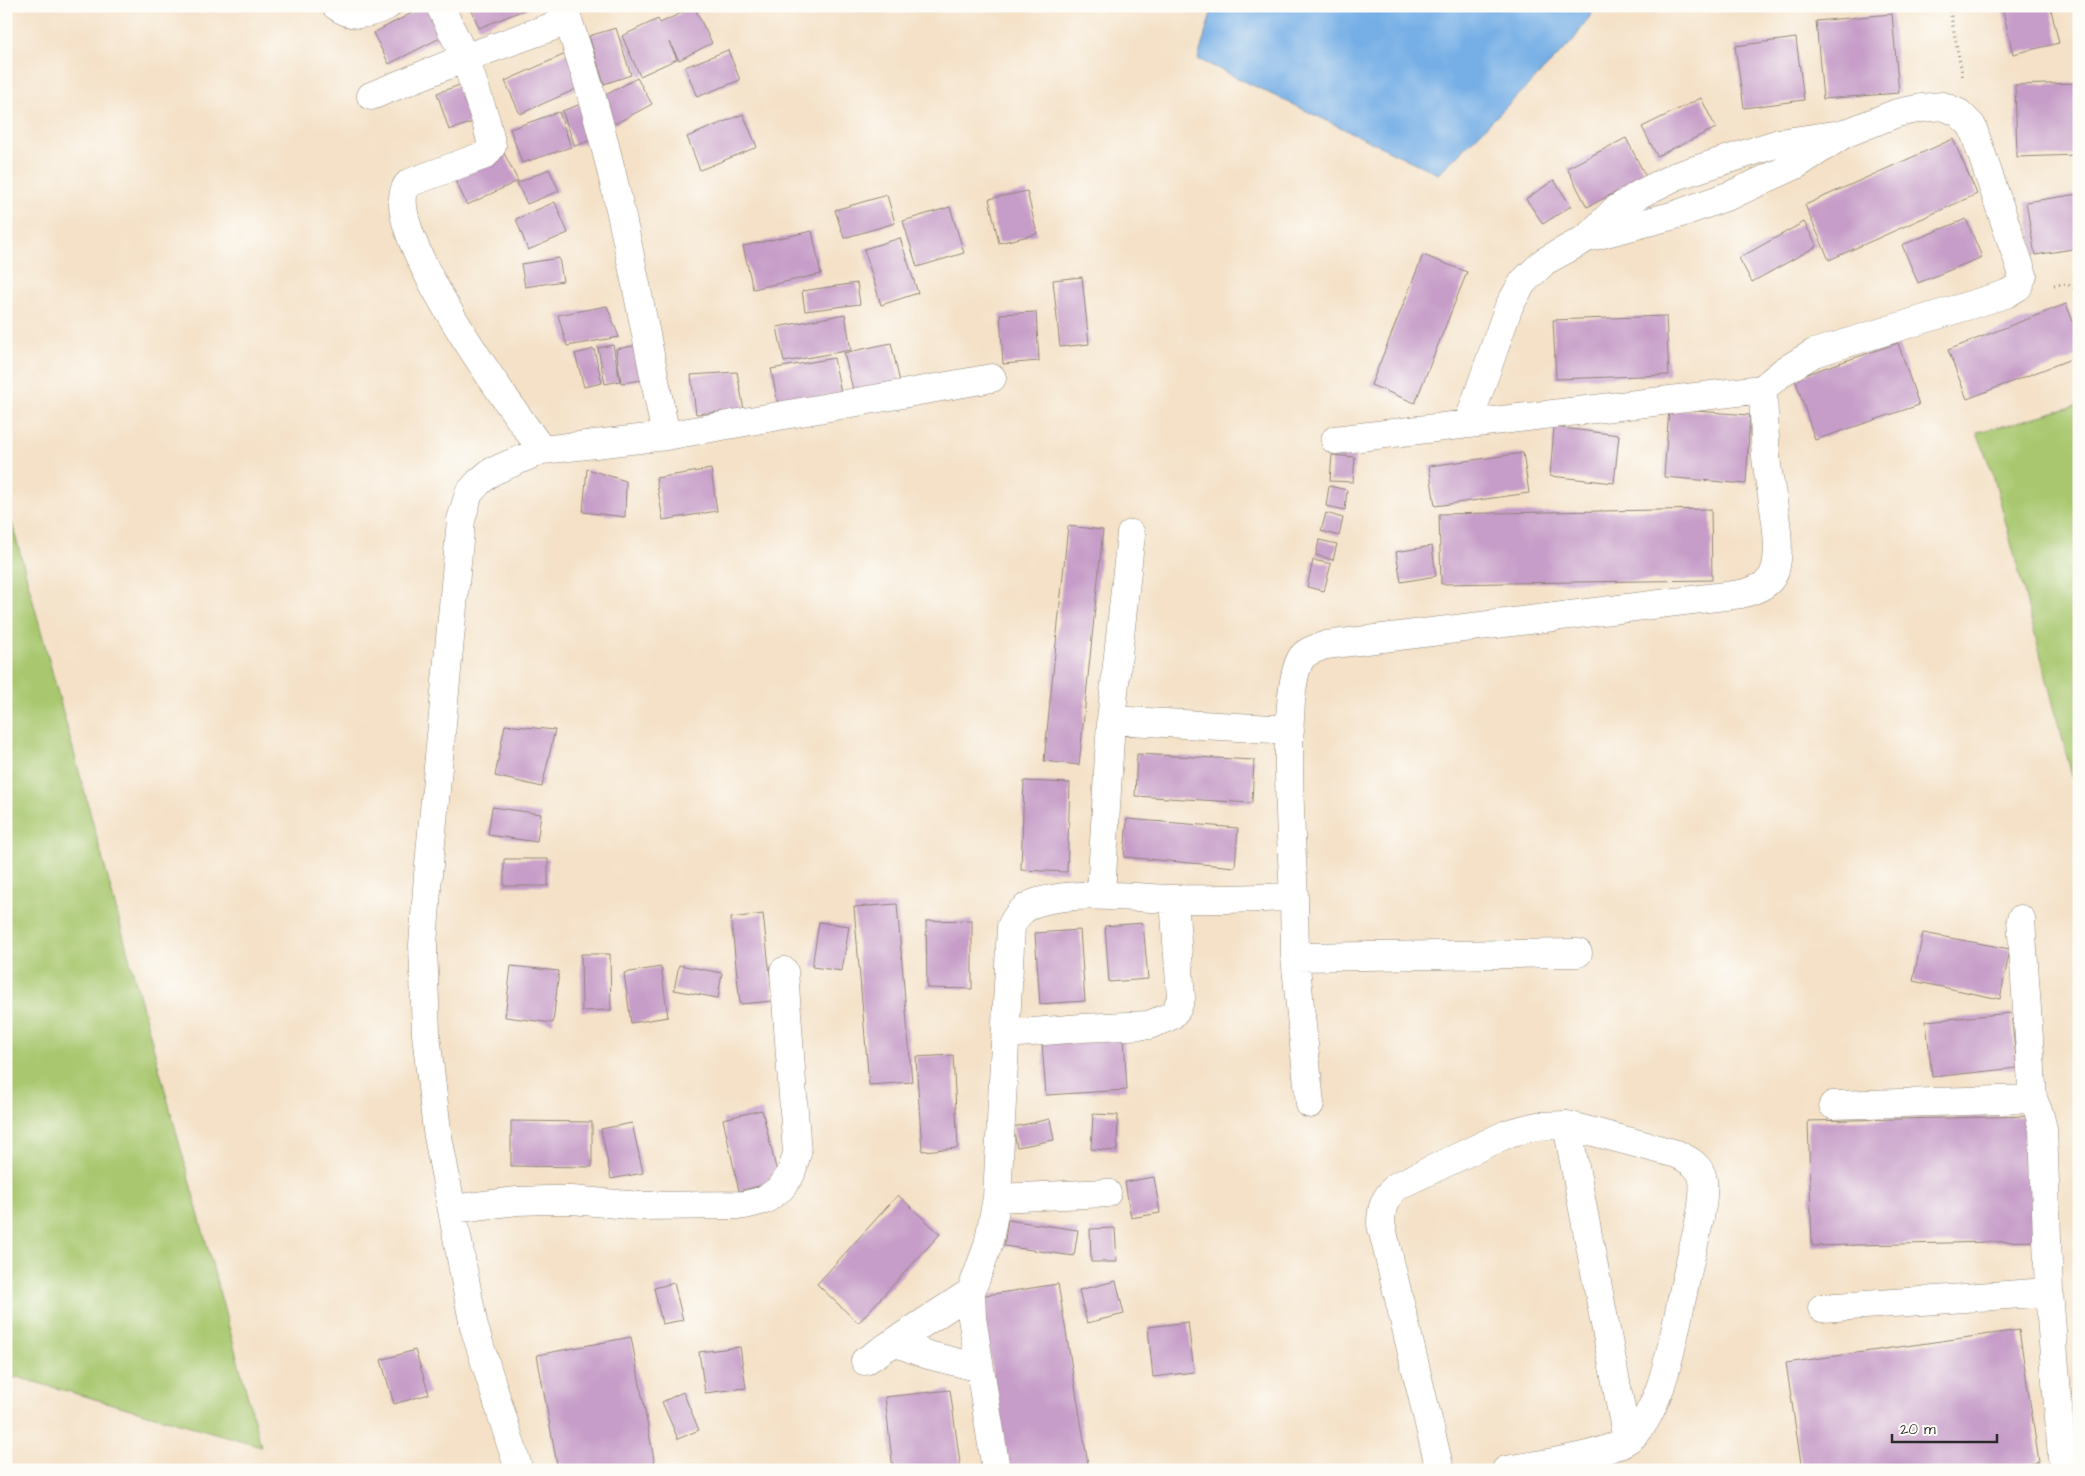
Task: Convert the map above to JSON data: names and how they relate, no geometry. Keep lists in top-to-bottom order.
{
  "scale_bar": "20 m"
}
